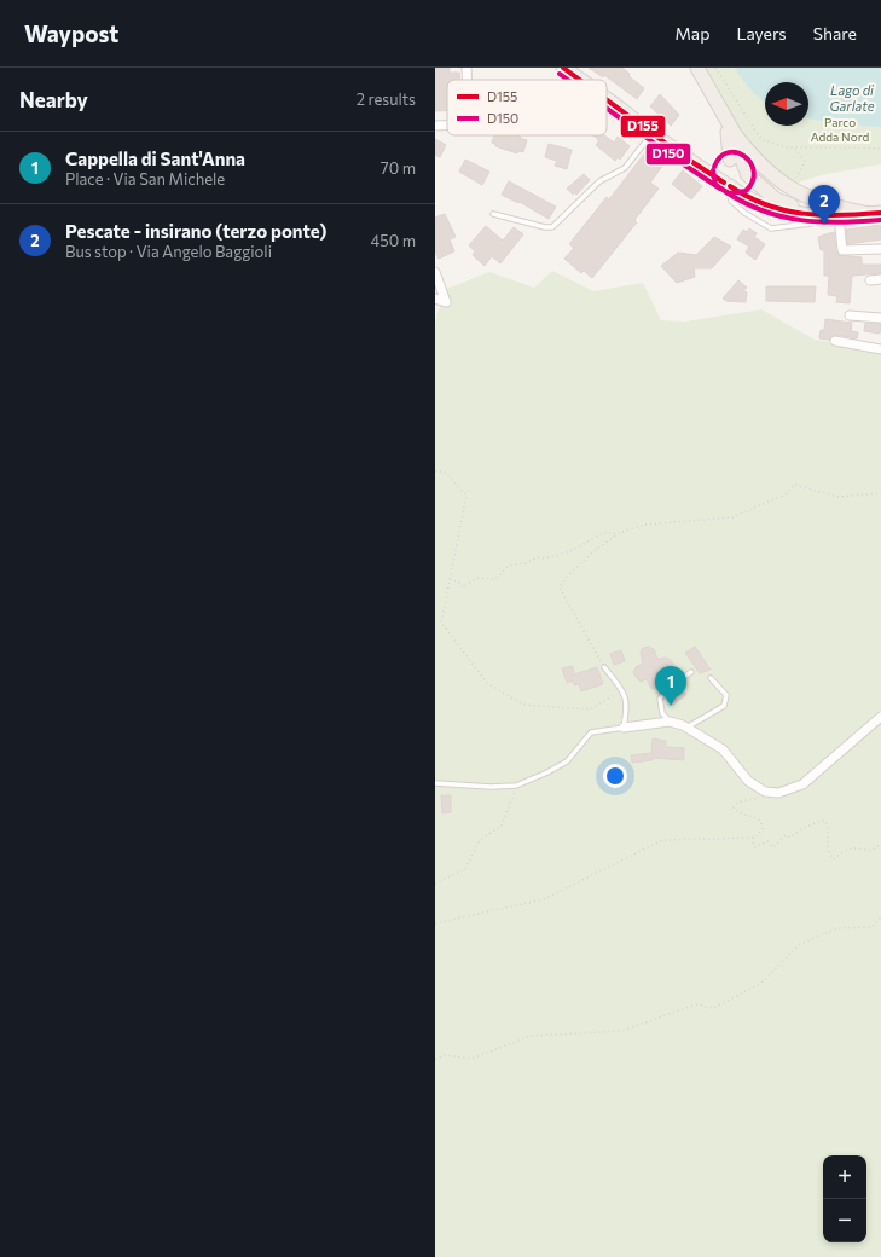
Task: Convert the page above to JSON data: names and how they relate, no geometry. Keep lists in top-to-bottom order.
{
  "water": ["Lago di Garlate"],
  "parks": ["Parco Adda Nord"],
  "lines": ["transit line D155", "transit line D150"],
  "legend": ["D155", "D150"],
  "north": "left",
  "page": {
    "header": "Waypost",
    "nav": ["Map", "Layers", "Share"],
    "heading": ["Nearby", "2 results"],
    "list": [
      {
        "mark": "1",
        "name": "Cappella di Sant'Anna",
        "note": "Place · Via San Michele",
        "value": "70 m"
      },
      {
        "mark": "2",
        "name": "Pescate - insirano (terzo ponte)",
        "note": "Bus stop · Via Angelo Baggioli",
        "value": "450 m"
      }
    ],
    "pins": ["2", "1"],
    "map_buttons": ["+", "−"]
  }
}
